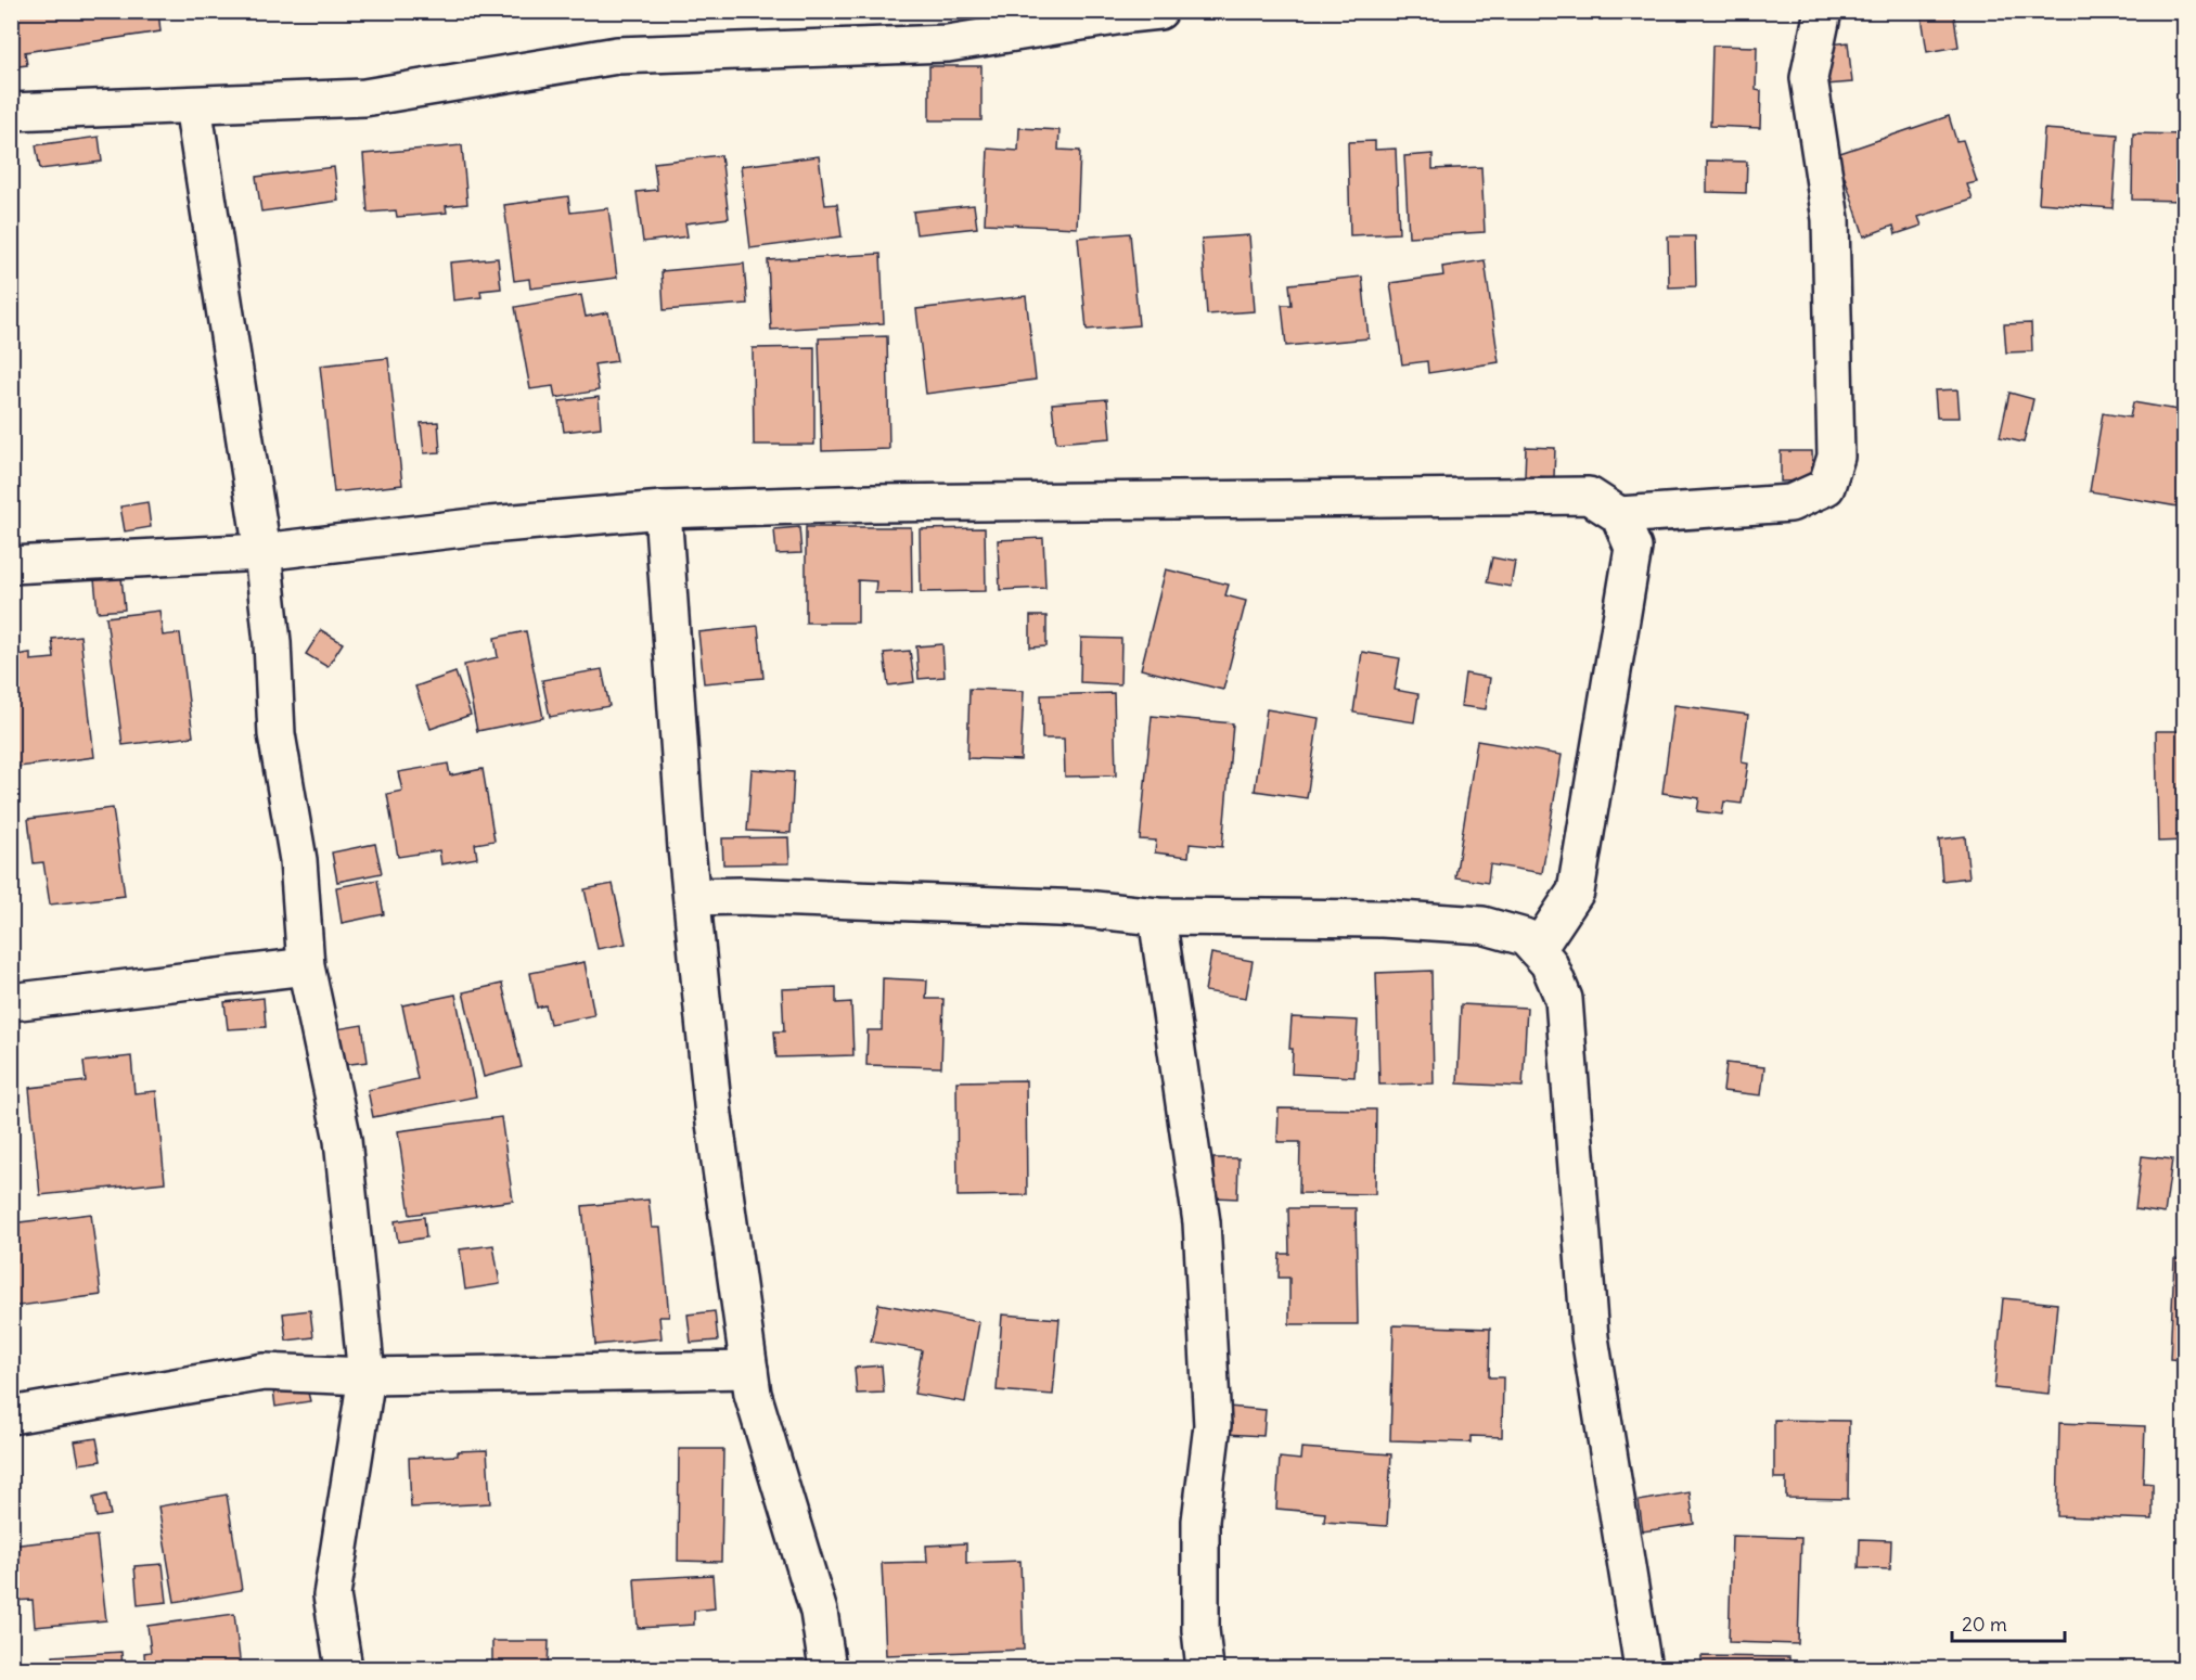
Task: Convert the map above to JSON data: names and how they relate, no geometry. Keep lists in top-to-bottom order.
{
  "scale_bar": "20 m"
}
